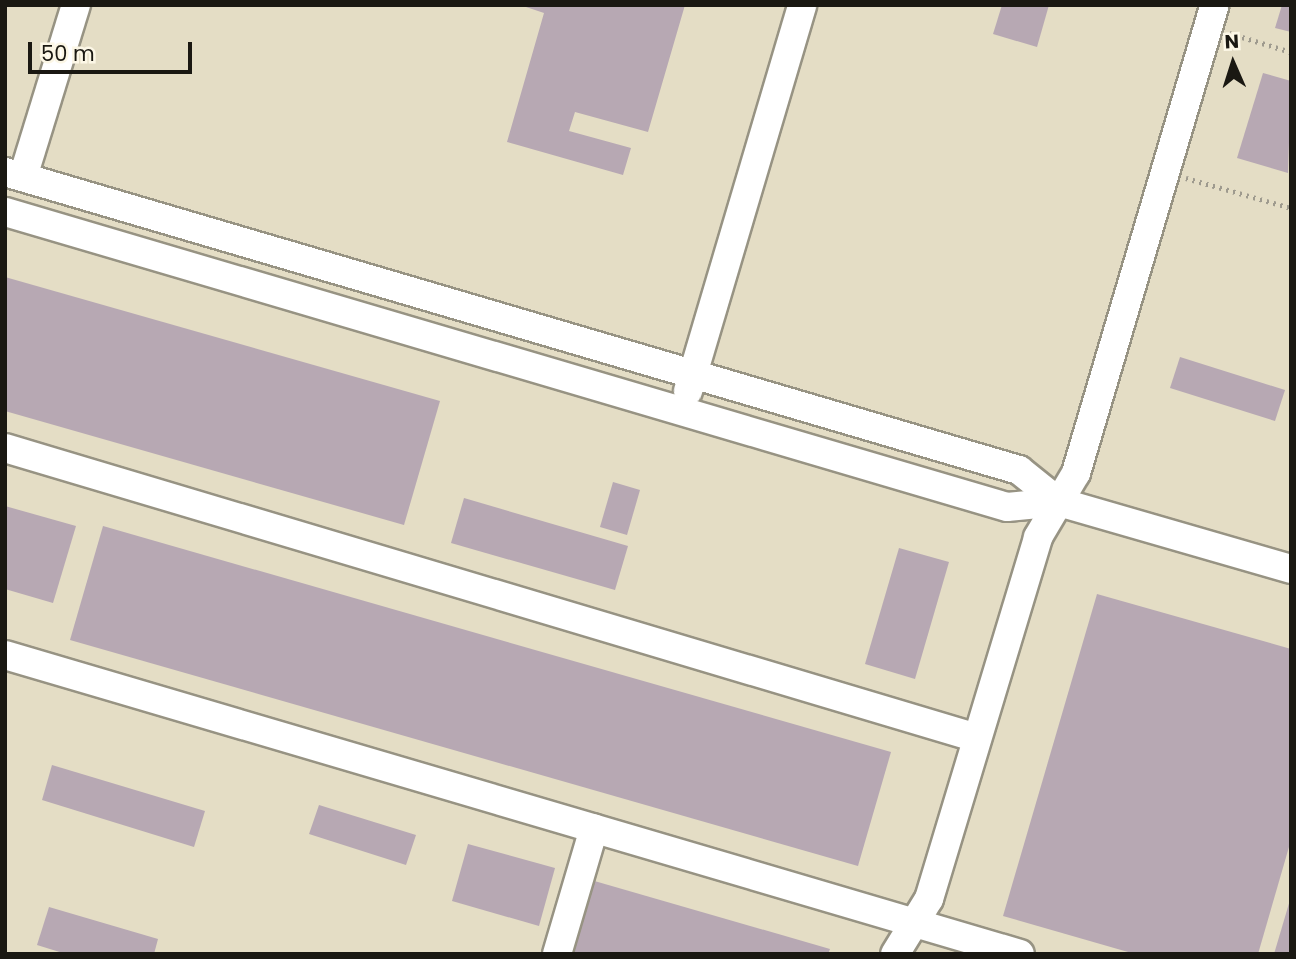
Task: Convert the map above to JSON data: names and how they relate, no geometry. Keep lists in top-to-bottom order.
{
  "scale_bar": "50 m",
  "north": "top"
}
